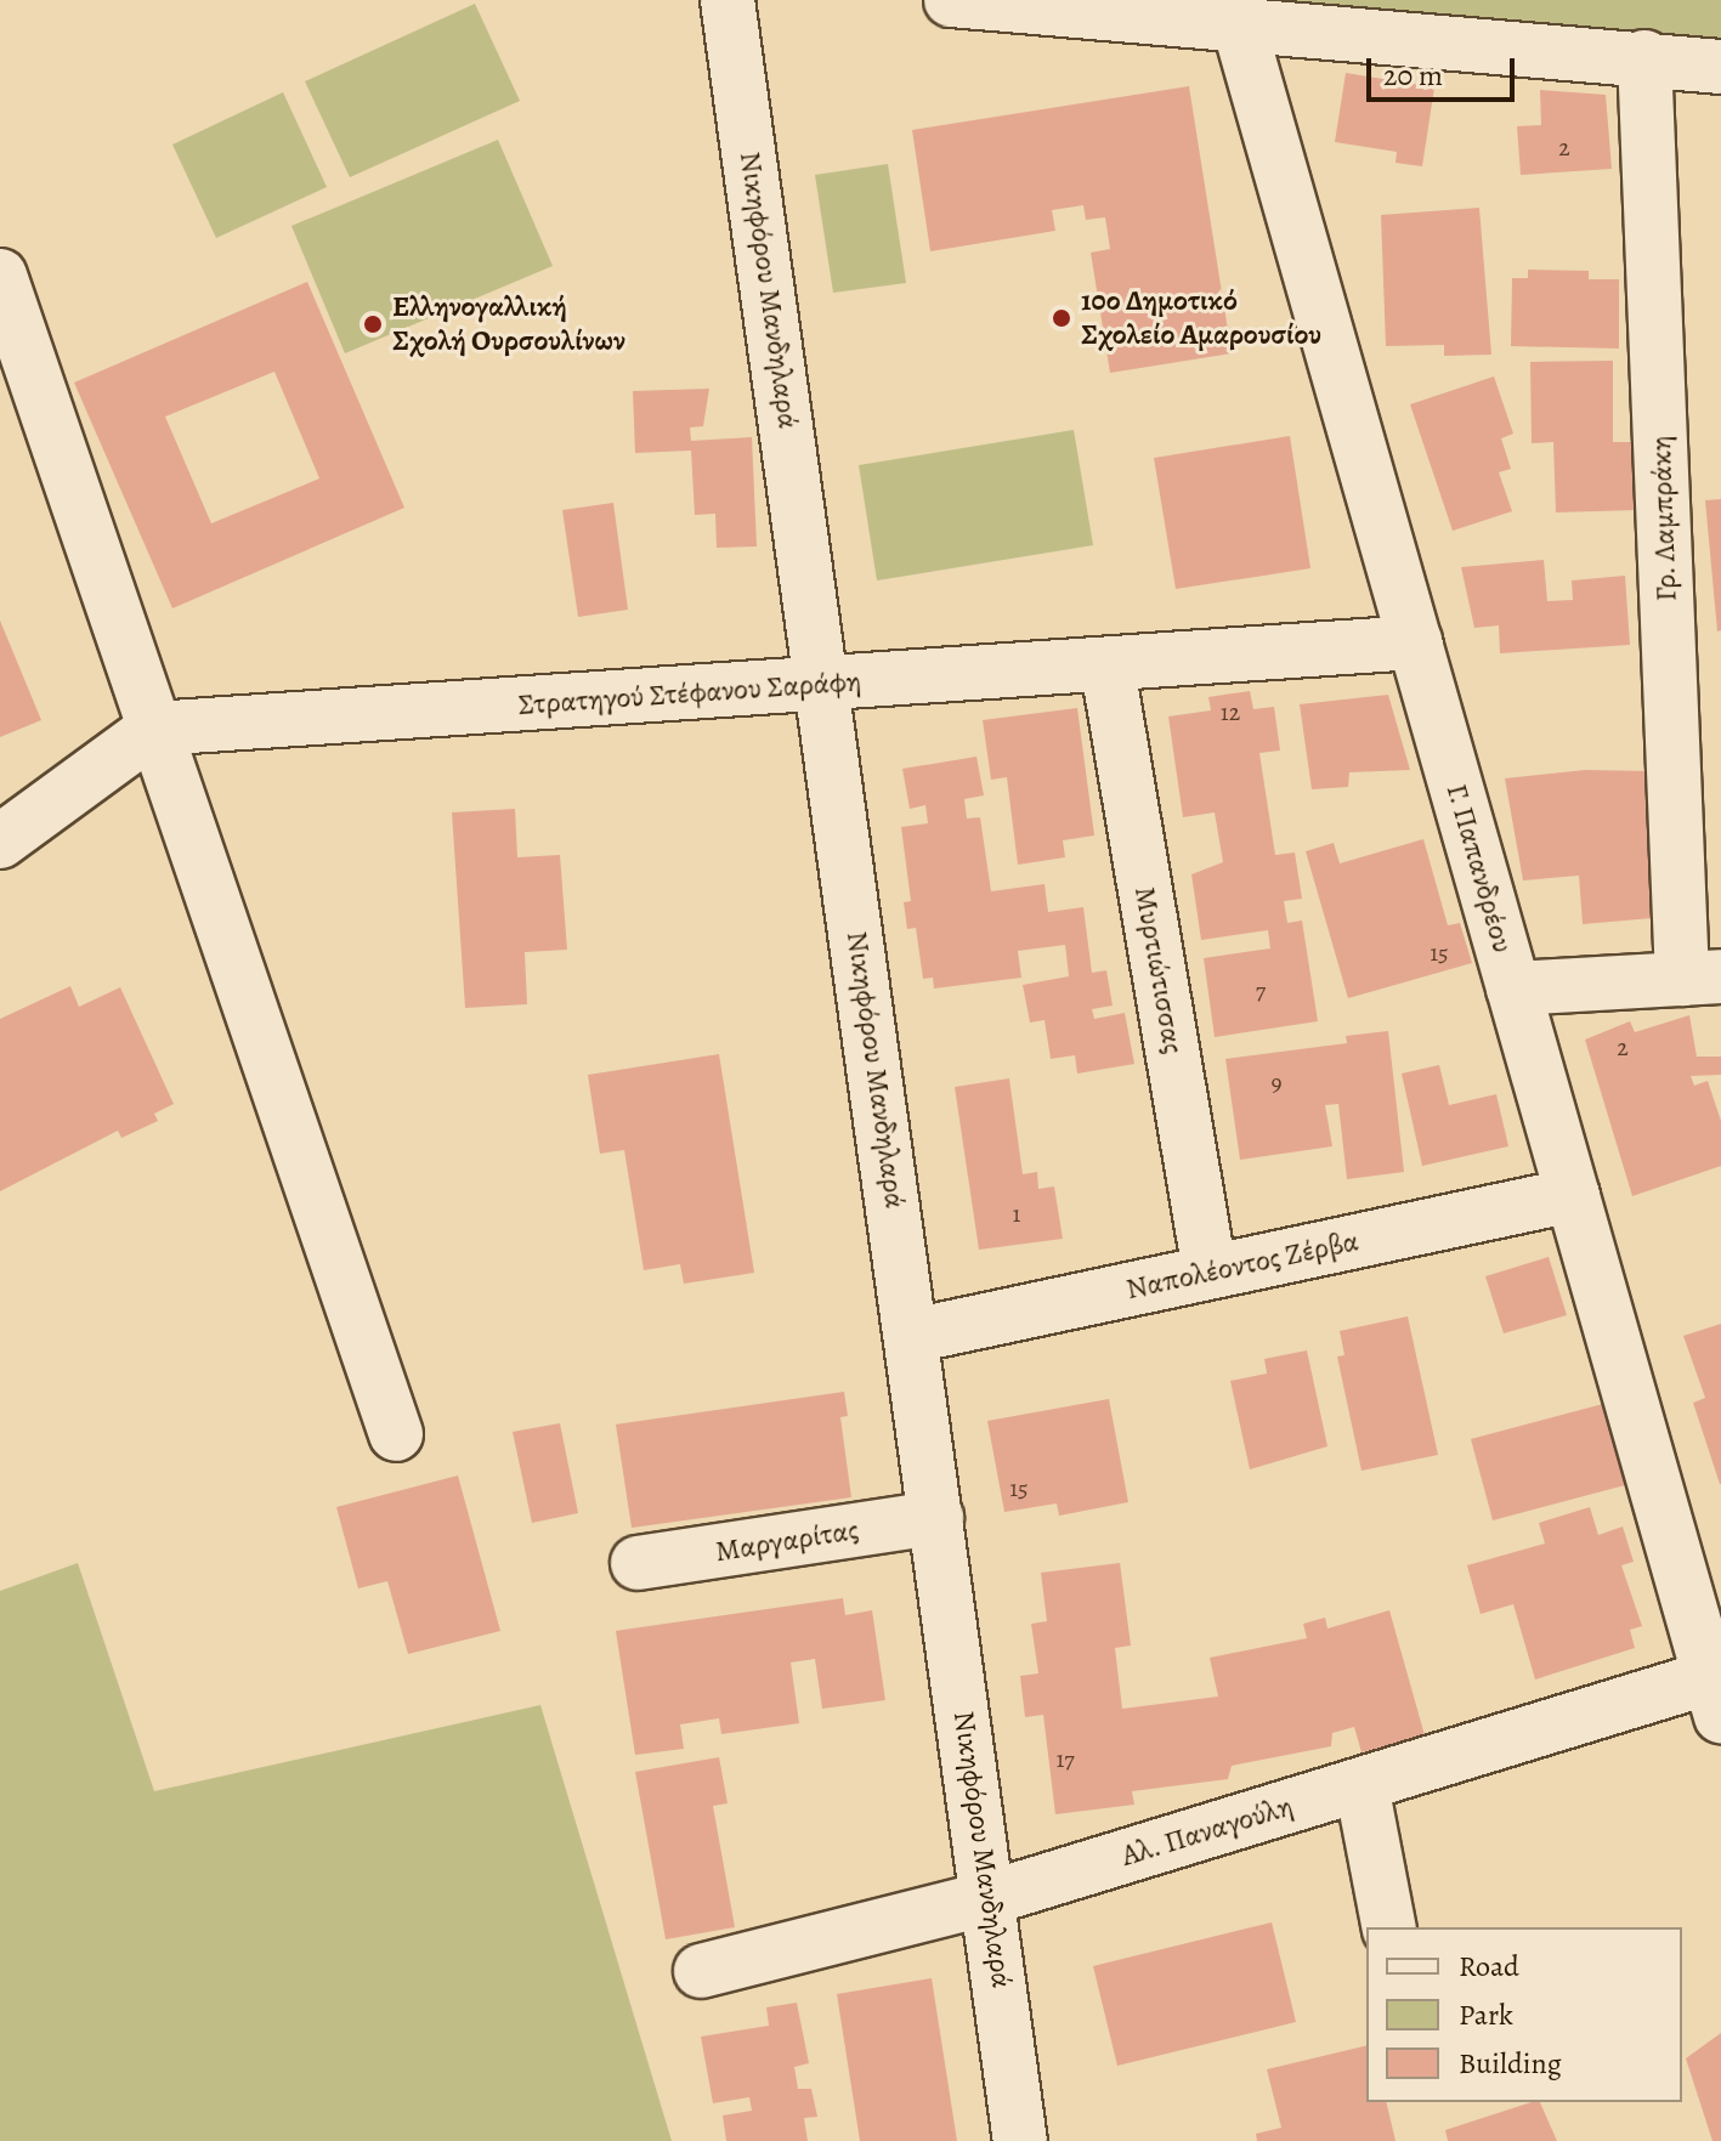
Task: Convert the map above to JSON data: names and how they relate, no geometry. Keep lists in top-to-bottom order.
{
  "streets": {
    "street": [
      "Νικηφόρου Μανδηλαρά",
      "Γρ. Λαμπράκη",
      "Στρατηγού Στέφανου Σαράφη",
      "Γ. Παπανδρέου",
      "Μυρτιώτισσας",
      "Ναπολέοντος Ζέρβα",
      "Μαργαρίτας",
      "Αλ. Παναγούλη"
    ]
  },
  "crossings": [
    ["Νικηφόρου Μανδηλαρά", "Στρατηγού Στέφανου Σαράφη"],
    ["Νικηφόρου Μανδηλαρά", "Ναπολέοντος Ζέρβα"],
    ["Νικηφόρου Μανδηλαρά", "Μαργαρίτας"],
    ["Νικηφόρου Μανδηλαρά", "Αλ. Παναγούλη"],
    ["Στρατηγού Στέφανου Σαράφη", "Γ. Παπανδρέου"],
    ["Στρατηγού Στέφανου Σαράφη", "Μυρτιώτισσας"],
    ["Γ. Παπανδρέου", "Ναπολέοντος Ζέρβα"],
    ["Γ. Παπανδρέου", "Αλ. Παναγούλη"],
    ["Μυρτιώτισσας", "Ναπολέοντος Ζέρβα"]
  ],
  "places": ["10ο Δημοτικό Σχολείο Αμαρουσίου", "Ελληνογαλλική Σχολή Ουρσουλίνων"],
  "house_numbers": [
    "2",
    "12",
    "15",
    "7",
    "2",
    "9",
    "1",
    "15",
    "17"
  ],
  "legend": ["Road", "Park", "Building"],
  "scale_bar": "20 m"
}
